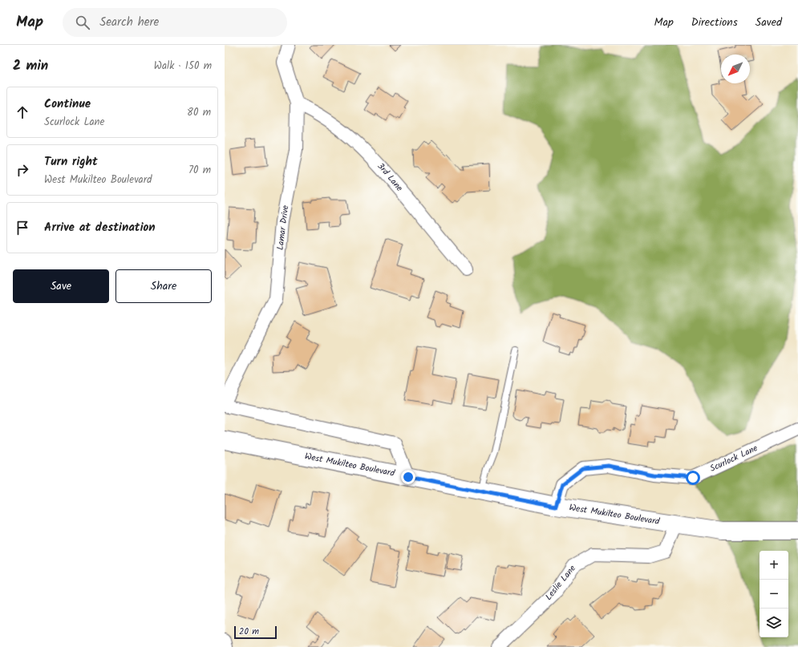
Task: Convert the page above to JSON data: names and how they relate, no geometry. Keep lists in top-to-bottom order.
{
  "streets": {
    "main road": ["West Mukilteo Boulevard"],
    "street": [
      "3rd Lane",
      "Lamar Drive",
      "Scurlock Lane",
      "Leslie Lane"
    ]
  },
  "crossings": [
    ["3rd Lane", "Lamar Drive"],
    ["Scurlock Lane", "West Mukilteo Boulevard"],
    ["West Mukilteo Boulevard", "Leslie Lane"]
  ],
  "scale_bar": "20 m",
  "north": "bottom left",
  "page": {
    "header": "Map",
    "search": "Search here",
    "nav": ["Map", "Directions", "Saved"],
    "heading": ["2 min", "Walk · 150 m"],
    "list": [
      ["Continue", "Scurlock Lane", "80 m"],
      ["Turn right", "West Mukilteo Boulevard", "70 m"],
      "Arrive at destination"
    ],
    "buttons": ["Save", "Share"],
    "map_buttons": ["+", "−"],
    "scale": "20 m"
  }
}
